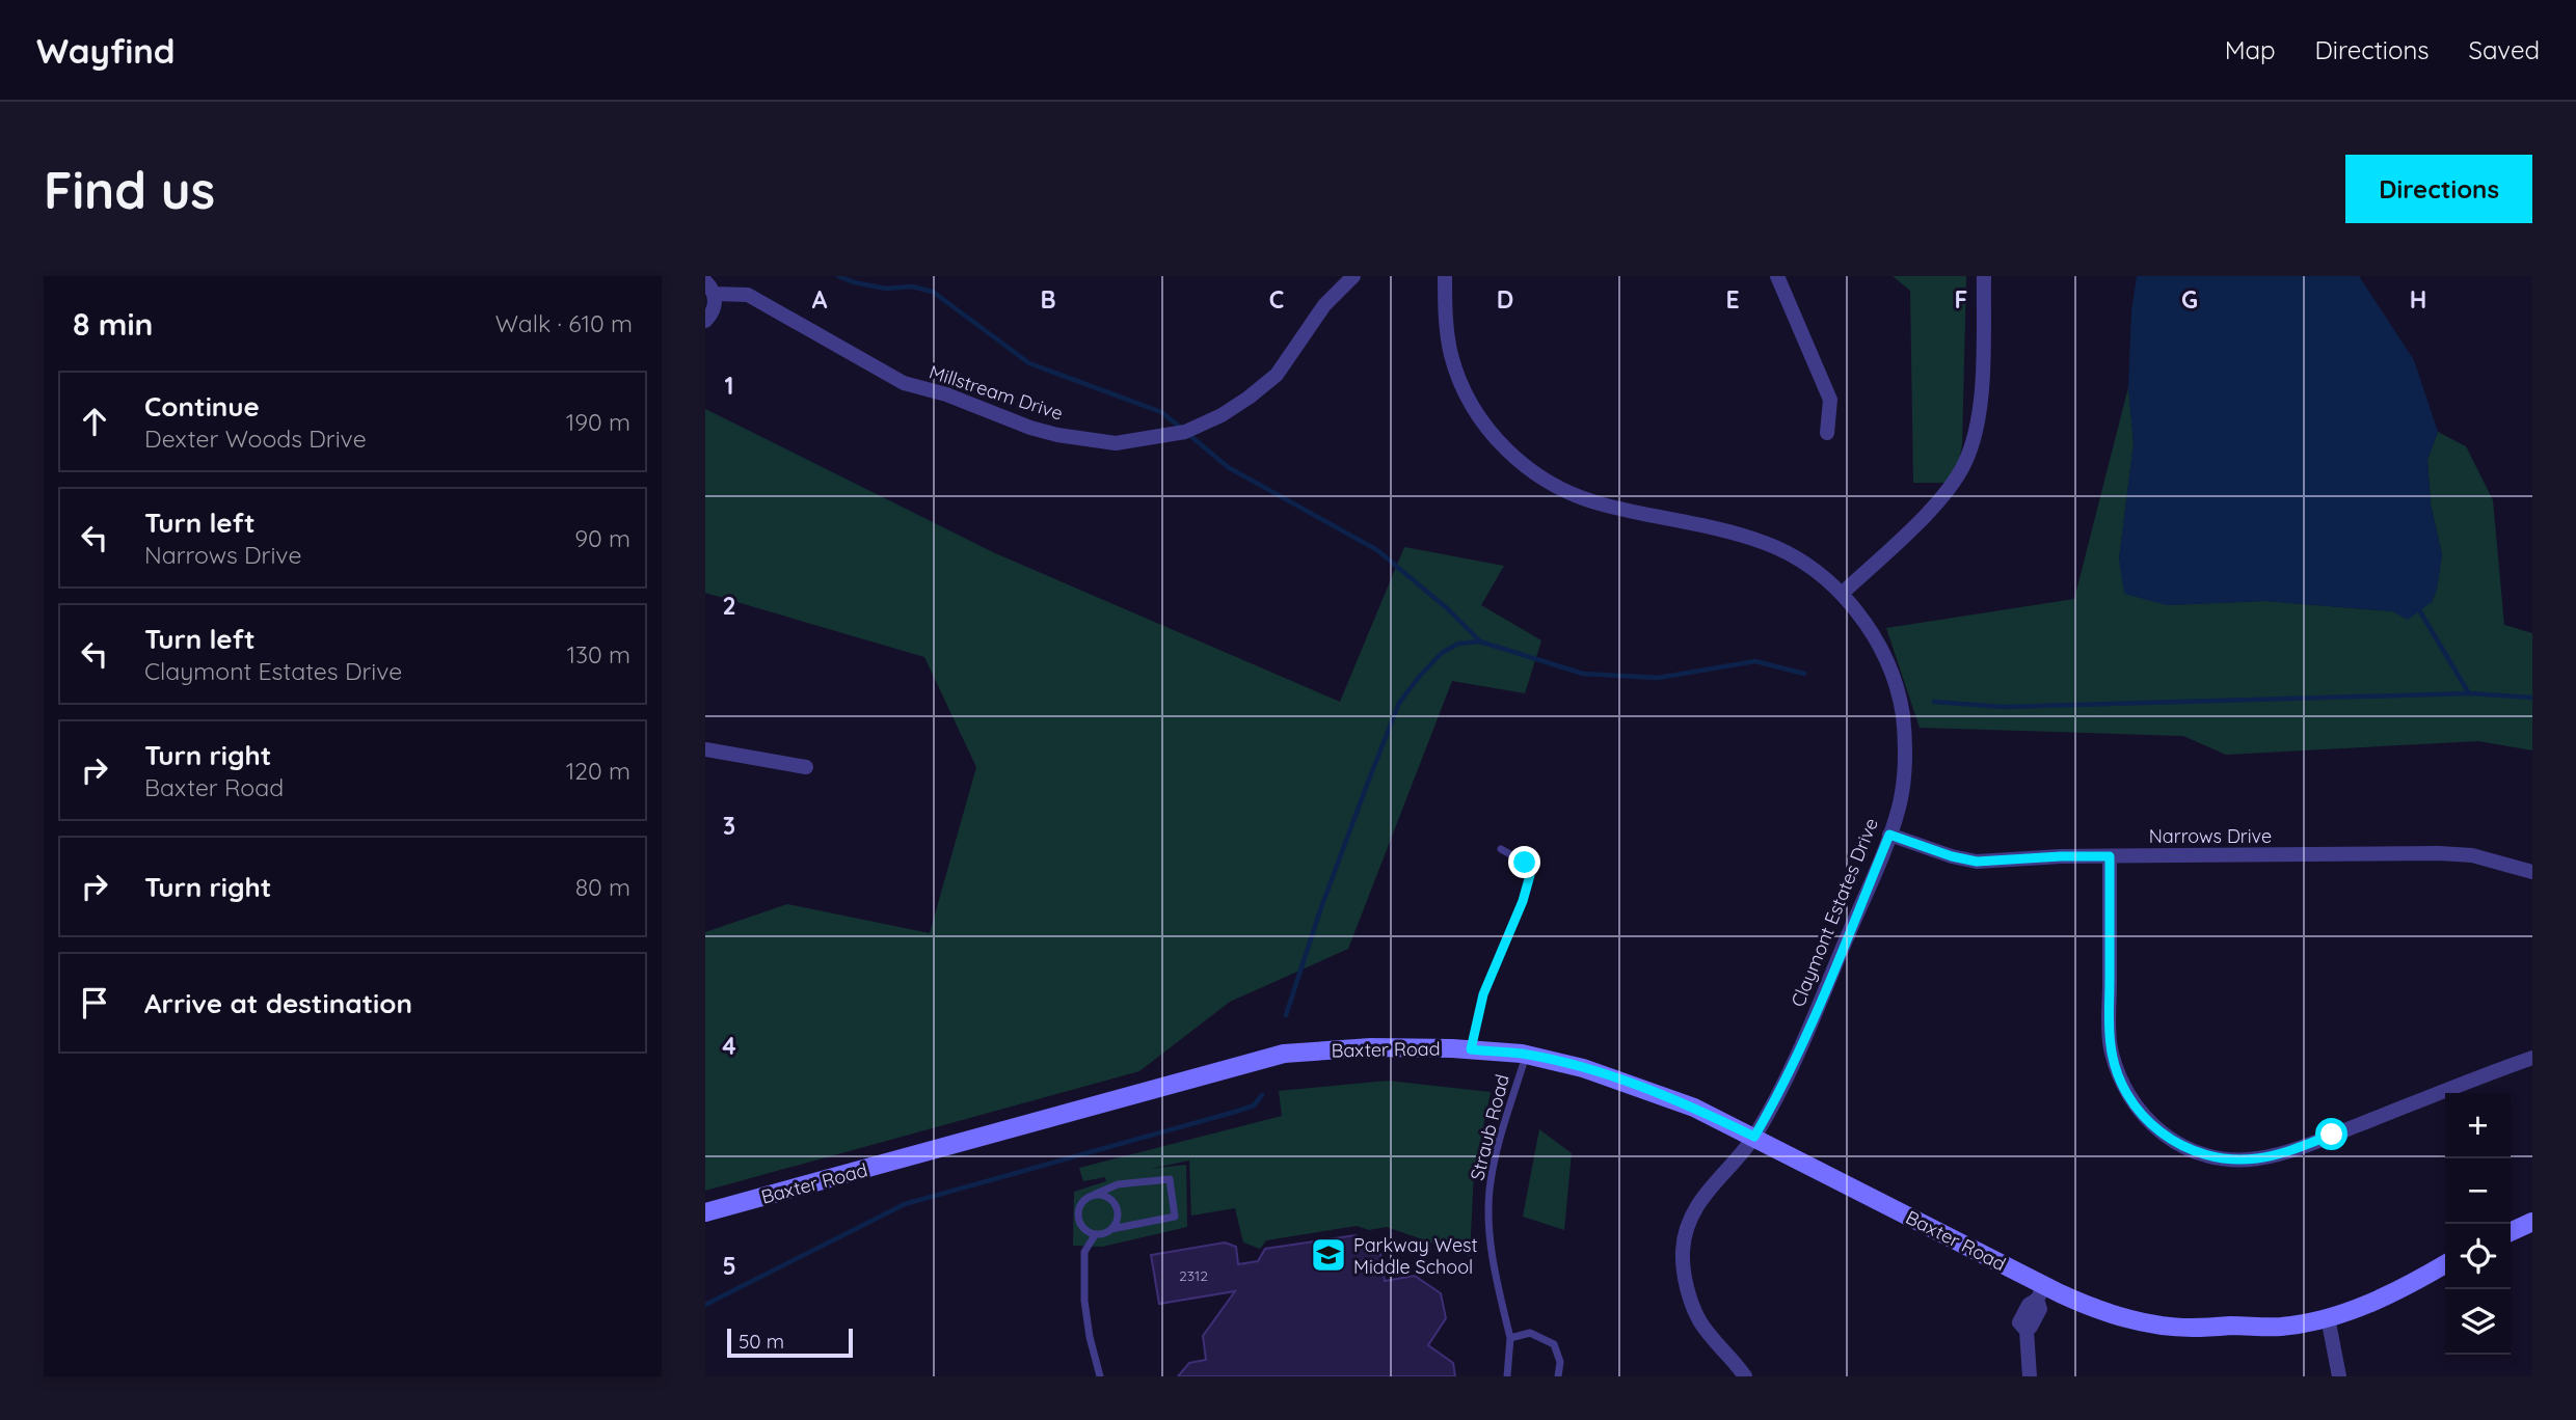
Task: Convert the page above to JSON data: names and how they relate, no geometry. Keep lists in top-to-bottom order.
{
  "streets": {
    "main road": ["Baxter Road"],
    "street": ["Millstream Drive", "Narrows Drive", "Claymont Estates Drive"],
    "lane": ["Straub Road"]
  },
  "crossings": [
    ["Narrows Drive", "Claymont Estates Drive"],
    ["Claymont Estates Drive", "Baxter Road"],
    ["Baxter Road", "Straub Road"]
  ],
  "places": {
    "school or university": ["Parkway West Middle School"]
  },
  "house_numbers": ["2312"],
  "scale_bar": "50 m",
  "page": {
    "header": "Wayfind",
    "nav": ["Map", "Directions", "Saved"],
    "buttons": "Directions",
    "title": "Find us",
    "heading": ["8 min", "Walk · 610 m"],
    "list": [
      ["Continue", "Dexter Woods Drive", "190 m"],
      ["Turn left", "Narrows Drive", "90 m"],
      ["Turn left", "Claymont Estates Drive", "130 m"],
      ["Turn right", "Baxter Road", "120 m"],
      ["Turn right", "80 m"],
      "Arrive at destination"
    ],
    "map_buttons": ["+", "−"],
    "scale": "50 m"
  },
  "grid": {
    "columns": [
      "A",
      "B",
      "C",
      "D",
      "E",
      "F",
      "G",
      "H"
    ],
    "rows": [
      "1",
      "2",
      "3",
      "4",
      "5"
    ]
  }
}
